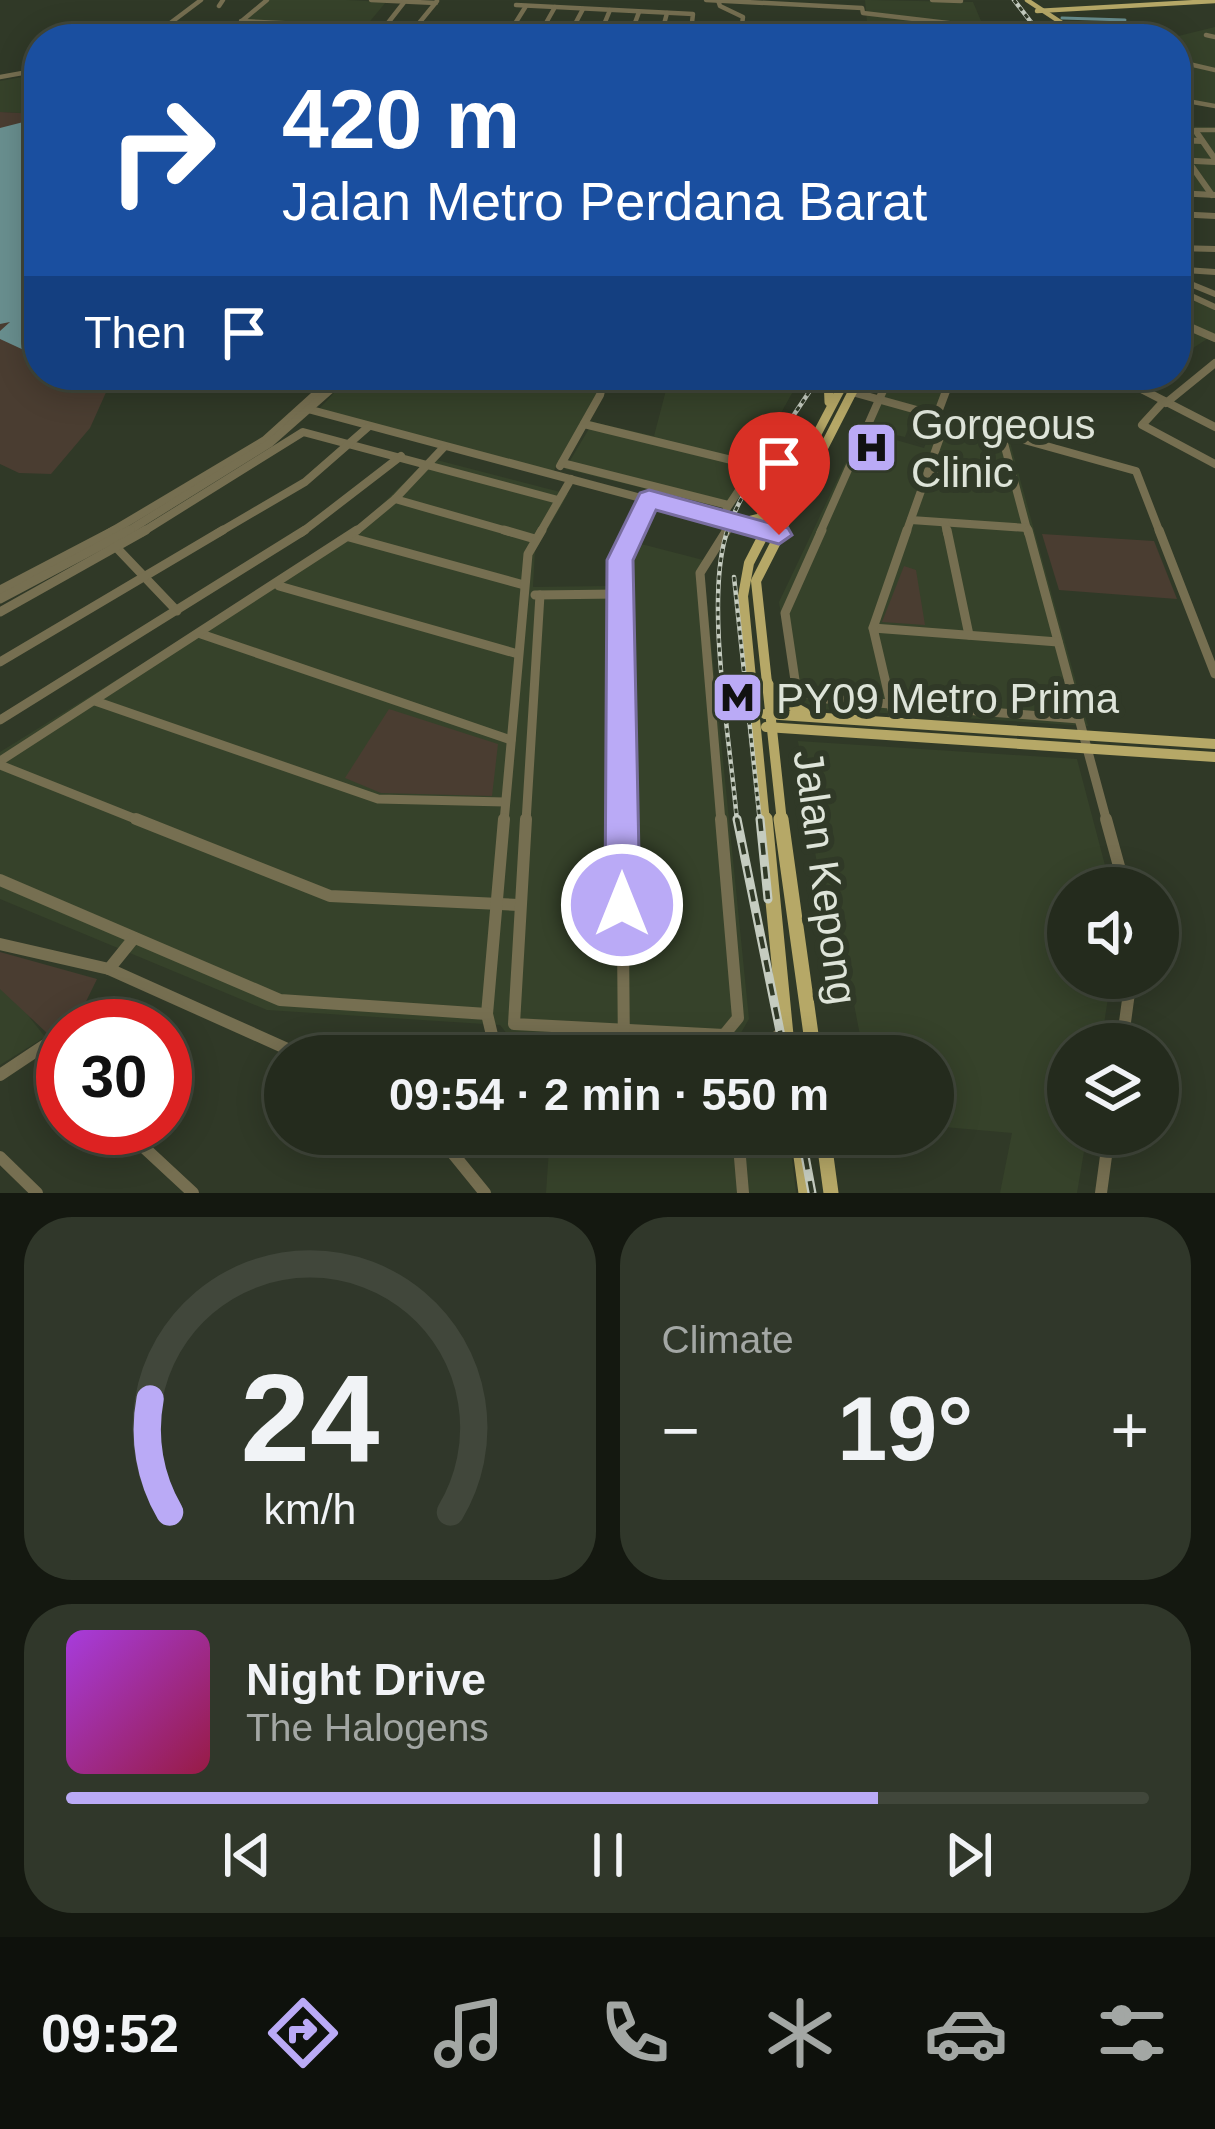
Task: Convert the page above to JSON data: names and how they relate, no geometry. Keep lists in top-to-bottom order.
{
  "streets": {
    "main road": ["Jalan Kepong"]
  },
  "places": {
    "hospital": ["Gorgeous Clinic"],
    "metro station": ["PY09 Metro Prima"]
  },
  "page": {
    "turn": ["420 m", "Jalan Metro Perdana Barat"],
    "then": "Then",
    "limit": "30",
    "trip": "09:54 · 2 min · 550 m",
    "tile": "Climate",
    "heat": ["−", "19°", "+"],
    "song": ["Night Drive", "The Halogens"],
    "tabs": "09:52",
    "gauge": ["24", "km/h"]
  }
}
